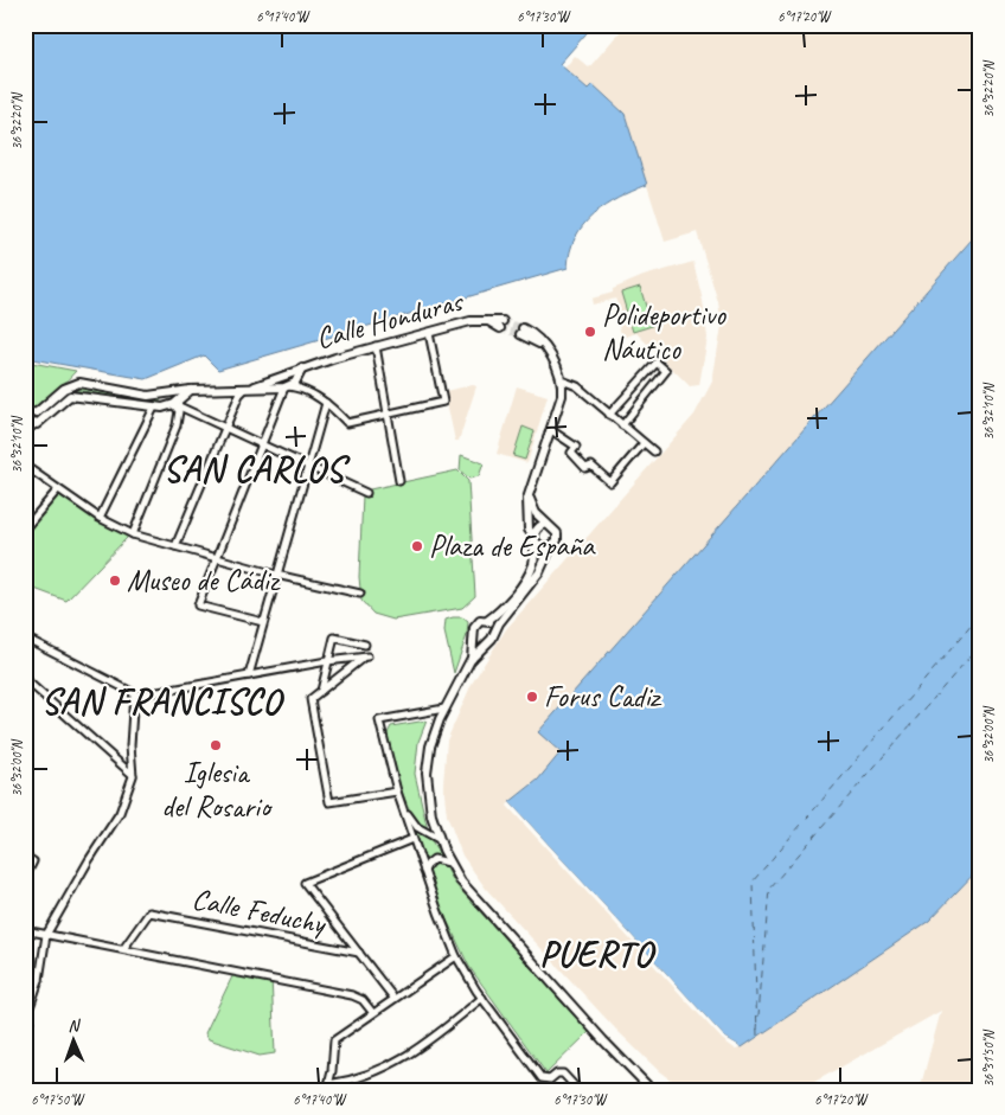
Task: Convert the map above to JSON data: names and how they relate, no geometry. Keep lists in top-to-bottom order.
{
  "streets": {
    "street": ["Calle Honduras", "Calle Feduchy"]
  },
  "districts": ["SAN CARLOS", "SAN FRANCISCO", "PUERTO"],
  "places": [
    "Polideportivo Náutico",
    "Plaza de España",
    "Museo de Cádiz",
    "Forus Cadiz",
    "Iglesia del Rosario"
  ],
  "north": "top",
  "coordinates": [
    "6°17'40\"W",
    "6°17'30\"W",
    "6°17'20\"W",
    "36°32'20\"N",
    "36°32'10\"N",
    "36°32'00\"N",
    "36°31'50\"N",
    "6°17'50\"W"
  ]
}
